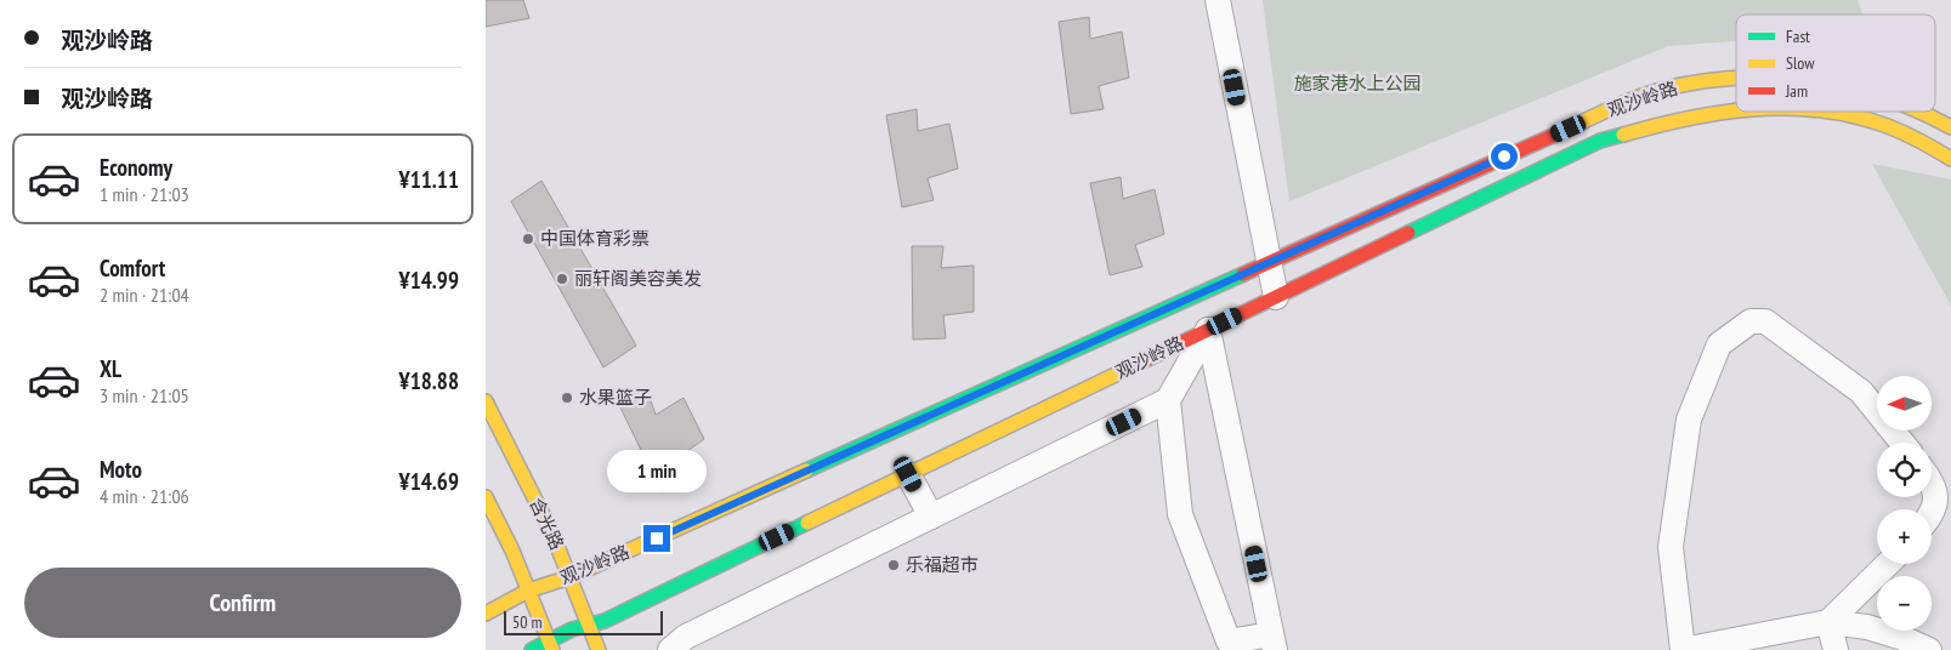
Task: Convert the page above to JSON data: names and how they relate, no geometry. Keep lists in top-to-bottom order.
{
  "streets": {
    "main road": ["观沙岭路", "含光路"]
  },
  "crossings": [
    ["观沙岭路", "含光路"]
  ],
  "parks": ["施家港水上公园"],
  "places": [
    "中国体育彩票",
    "丽轩阁美容美发",
    "水果篮子",
    "乐福超市"
  ],
  "legend": ["Fast", "Slow", "Jam"],
  "scale_bar": "50 m",
  "north": "left",
  "page": {
    "banner": ["观沙岭路", "观沙岭路"],
    "list": [
      {
        "name": "Economy",
        "note": "1 min · 21:03",
        "value": "¥11.11"
      },
      {
        "name": "Comfort",
        "note": "2 min · 21:04",
        "value": "¥14.99"
      },
      {
        "name": "XL",
        "note": "3 min · 21:05",
        "value": "¥18.88"
      },
      {
        "name": "Moto",
        "note": "4 min · 21:06",
        "value": "¥14.69"
      }
    ],
    "map_buttons": ["+", "−"],
    "bubble": "1 min",
    "buttons": "Confirm",
    "scale": "50 m"
  }
}
